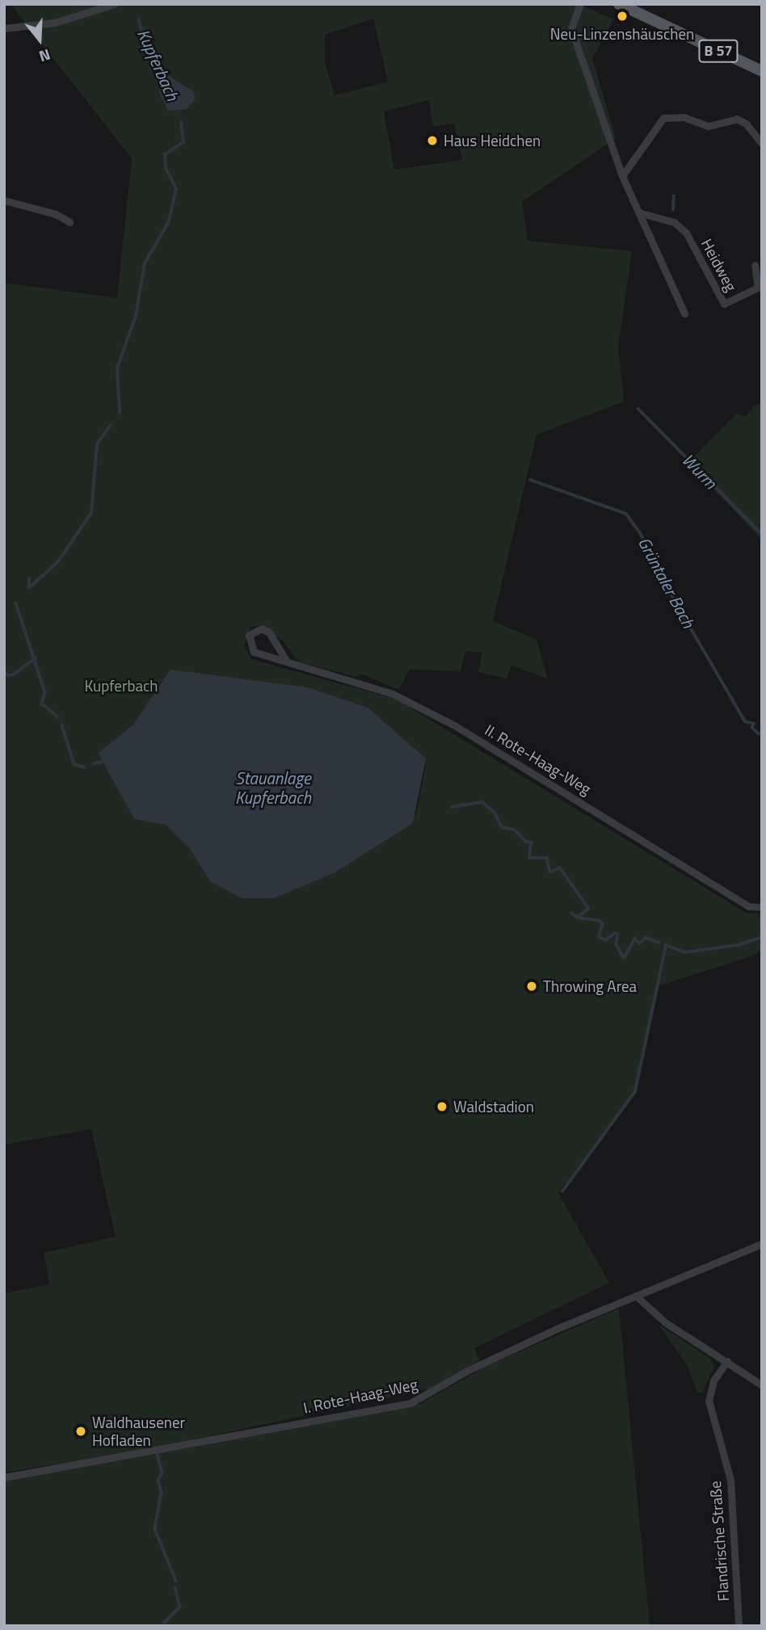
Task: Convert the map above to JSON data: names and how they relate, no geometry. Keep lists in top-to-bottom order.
{
  "streets": {
    "main road": ["B 57"],
    "street": [
      "Heidweg",
      "II. Rote-Haag-Weg",
      "I. Rote-Haag-Weg",
      "Flandrische Straße"
    ]
  },
  "water": [
    "Kupferbach",
    "Wurm",
    "Grüntaler Bach",
    "Stauanlage Kupferbach"
  ],
  "parks": ["Kupferbach"],
  "places": [
    "Neu-Linzenshäuschen",
    "Haus Heidchen",
    "Throwing Area",
    "Waldstadion",
    "Waldhausener Hofladen"
  ],
  "north": "bottom"
}
